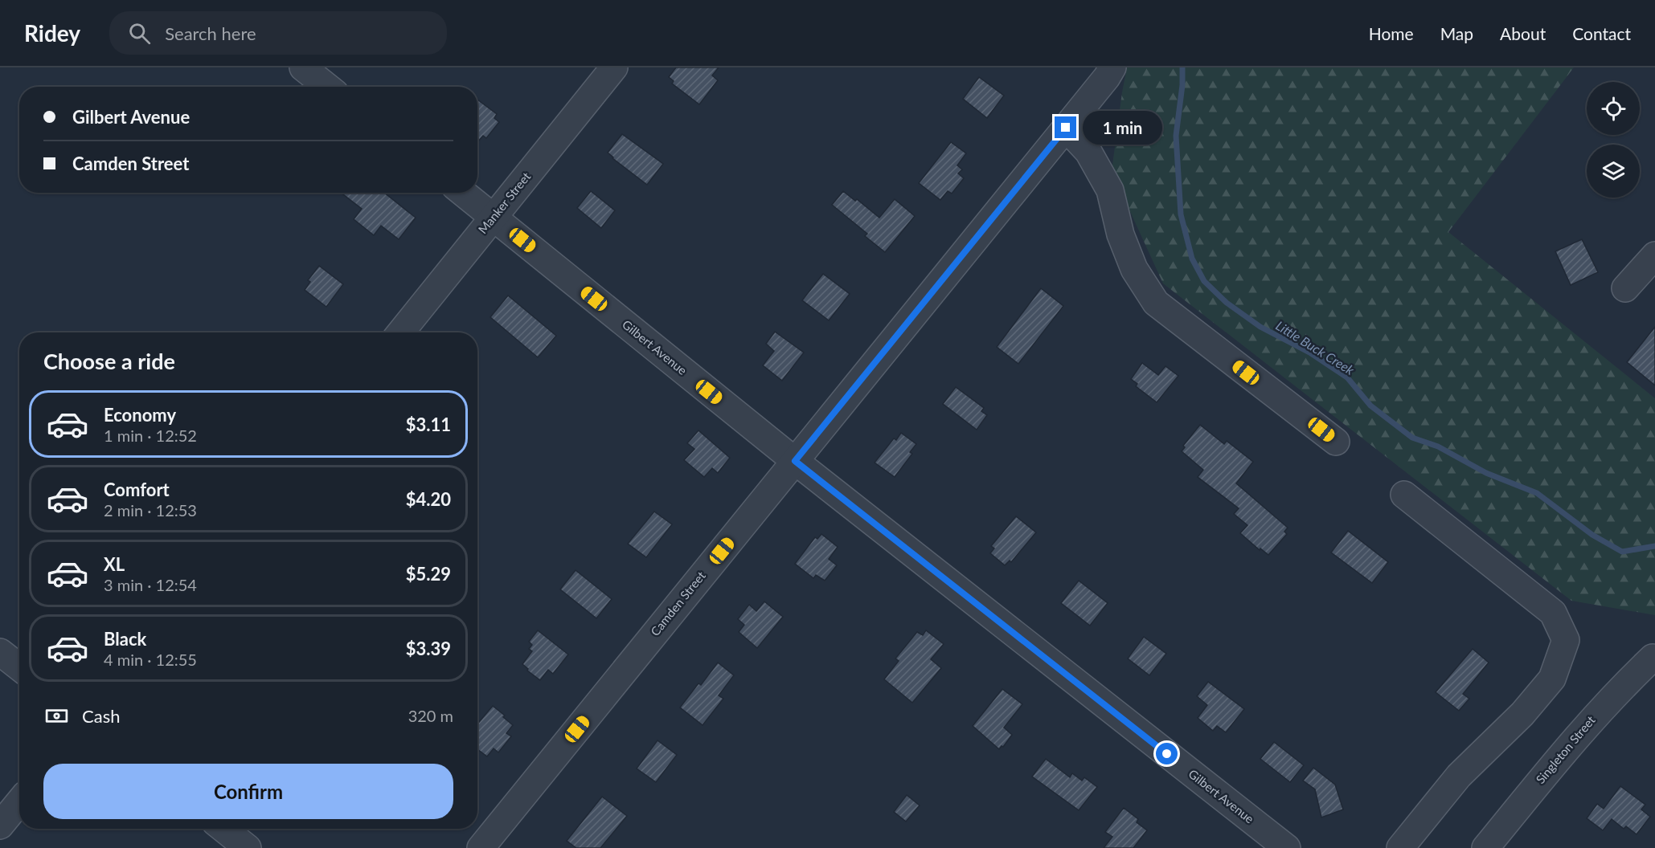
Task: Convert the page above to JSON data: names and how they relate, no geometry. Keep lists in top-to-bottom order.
{
  "streets": {
    "street": [
      "Manker Street",
      "Gilbert Avenue",
      "Camden Street",
      "Singleton Street"
    ]
  },
  "crossings": [
    ["Manker Street", "Gilbert Avenue"],
    ["Gilbert Avenue", "Camden Street"]
  ],
  "water": ["Little Buck Creek"],
  "page": {
    "header": "Ridey",
    "search": "Search here",
    "nav": [
      "Home",
      "Map",
      "About",
      "Contact"
    ],
    "banner": ["Gilbert Avenue", "Camden Street"],
    "bubble": "1 min",
    "heading": "Choose a ride",
    "list": [
      {
        "name": "Economy",
        "note": "1 min · 12:52",
        "value": "$3.11"
      },
      {
        "name": "Comfort",
        "note": "2 min · 12:53",
        "value": "$4.20"
      },
      {
        "name": "XL",
        "note": "3 min · 12:54",
        "value": "$5.29"
      },
      {
        "name": "Black",
        "note": "4 min · 12:55",
        "value": "$3.39"
      }
    ],
    "pay": ["Cash", "320 m"],
    "buttons": "Confirm"
  }
}
